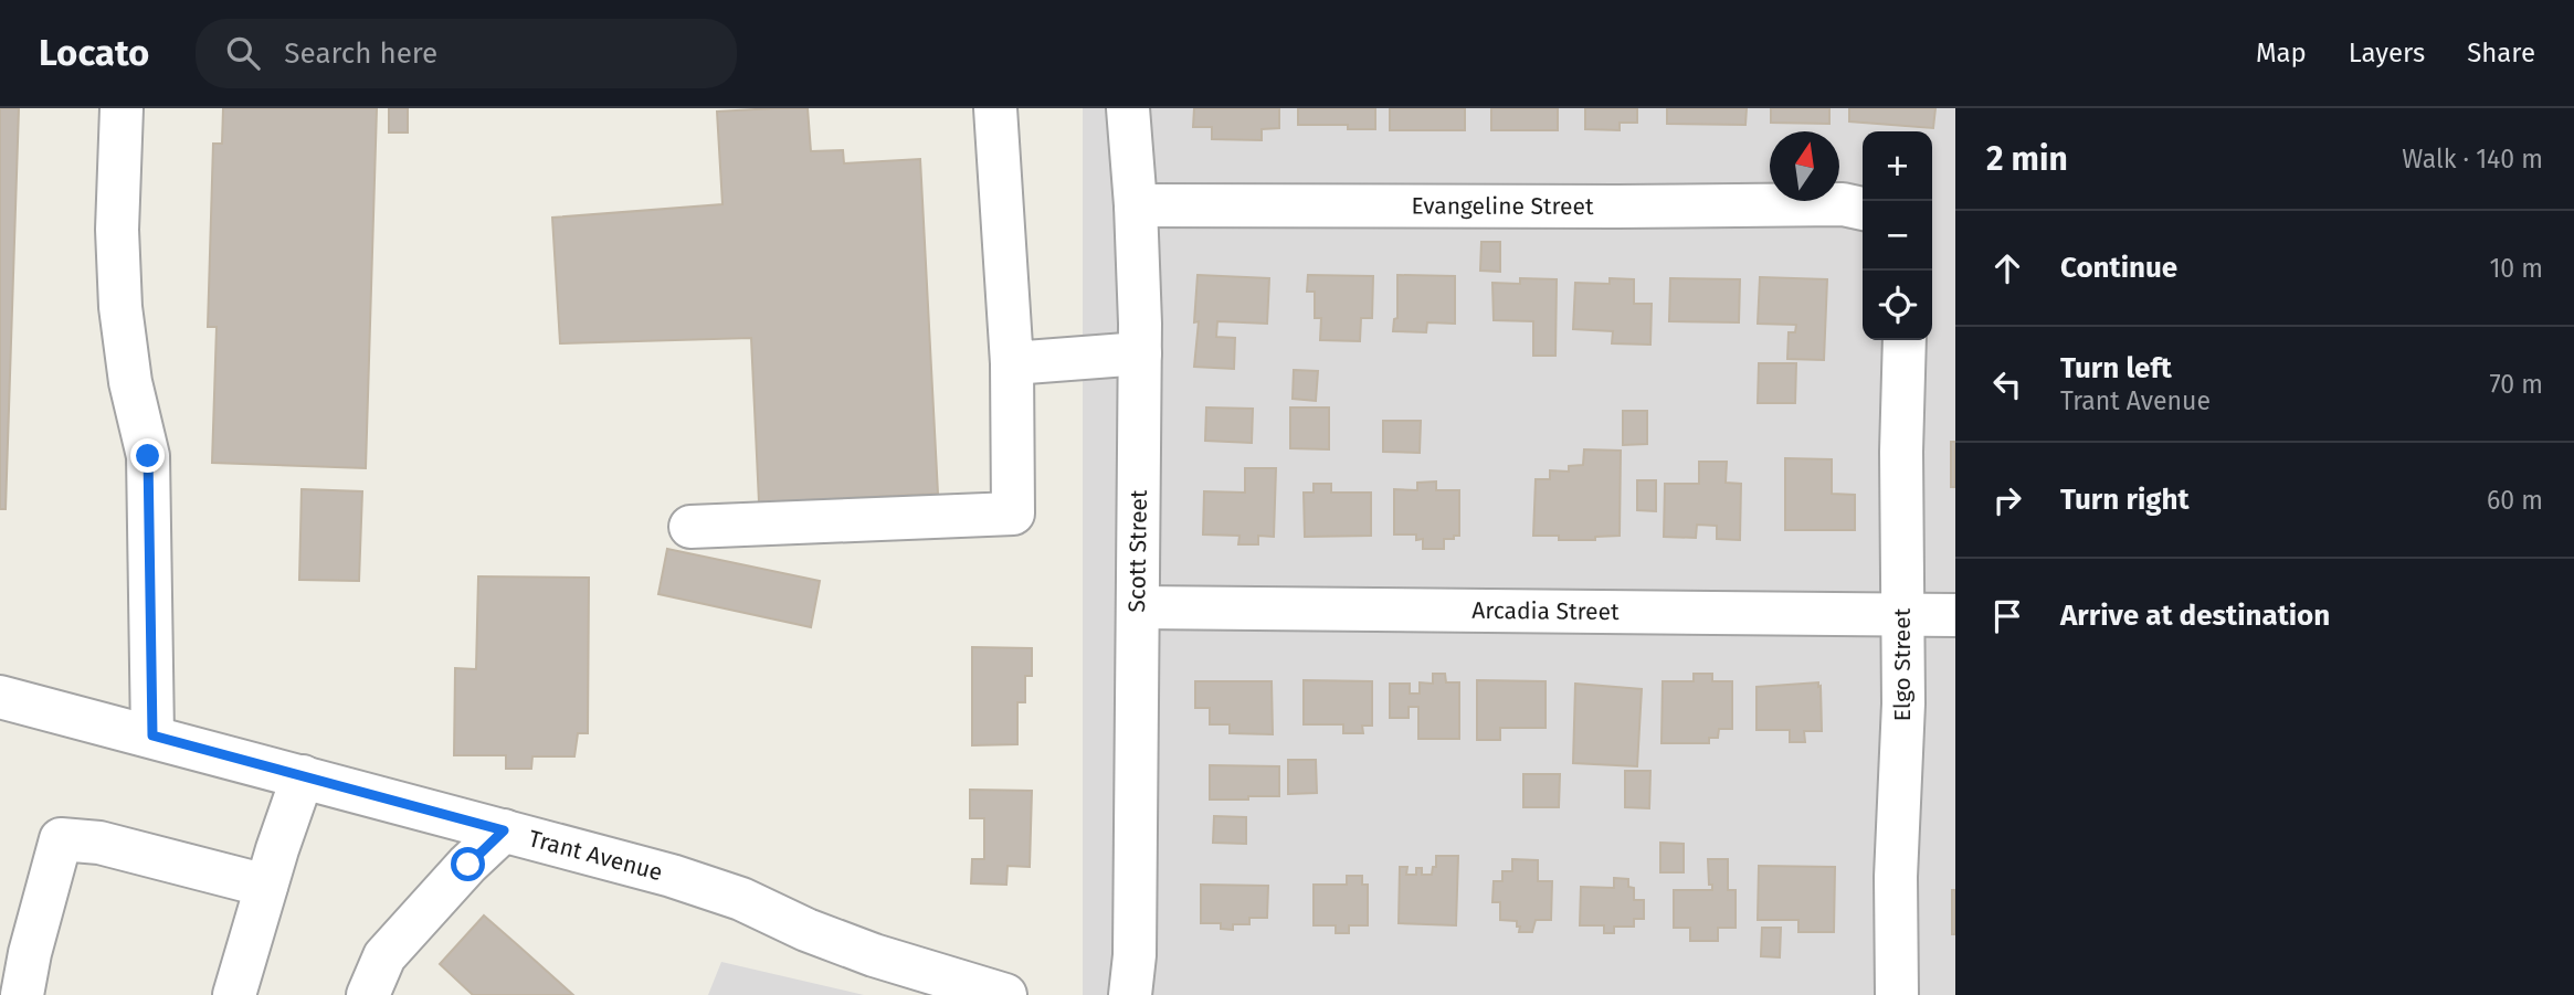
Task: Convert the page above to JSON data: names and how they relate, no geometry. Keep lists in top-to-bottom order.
{
  "streets": {
    "street": [
      "Evangeline Street",
      "Scott Street",
      "Arcadia Street",
      "Elgo Street",
      "Trant Avenue"
    ]
  },
  "crossings": [
    ["Evangeline Street", "Scott Street"],
    ["Scott Street", "Arcadia Street"],
    ["Arcadia Street", "Elgo Street"]
  ],
  "north": "top",
  "page": {
    "header": "Locato",
    "search": "Search here",
    "nav": ["Map", "Layers", "Share"],
    "heading": ["2 min", "Walk · 140 m"],
    "map_buttons": ["+", "−"],
    "list": [
      ["Continue", "10 m"],
      ["Turn left", "Trant Avenue", "70 m"],
      ["Turn right", "60 m"],
      "Arrive at destination"
    ]
  }
}
